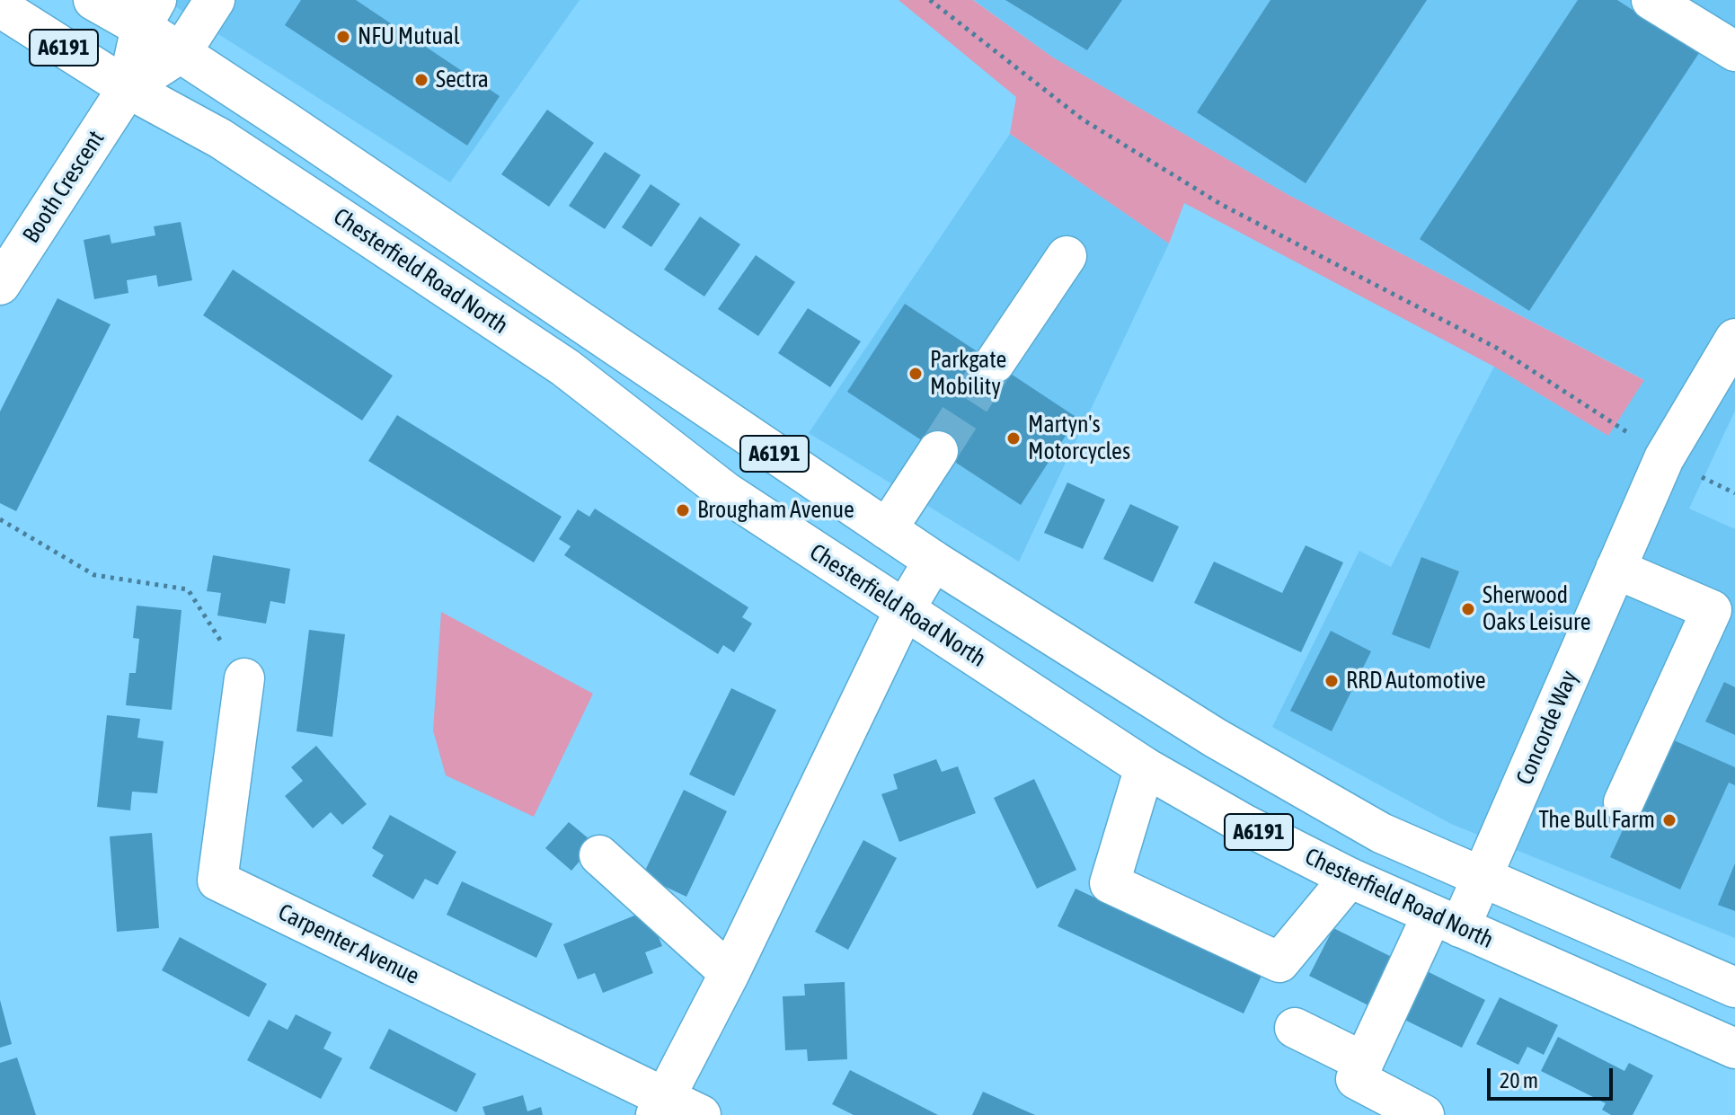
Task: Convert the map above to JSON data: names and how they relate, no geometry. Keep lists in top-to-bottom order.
{
  "streets": {
    "main road": [
      "A6191",
      "Booth Crescent",
      "Chesterfield Road North",
      "Concorde Way",
      "Carpenter Avenue"
    ]
  },
  "crossings": [
    ["Booth Crescent", "Chesterfield Road North"],
    ["Chesterfield Road North", "Concorde Way"]
  ],
  "places": [
    "NFU Mutual",
    "Sectra",
    "Parkgate Mobility",
    "Martyn's Motorcycles",
    "Brougham Avenue",
    "Sherwood Oaks Leisure",
    "RRD Automotive",
    "The Bull Farm"
  ],
  "scale_bar": "20 m"
}
